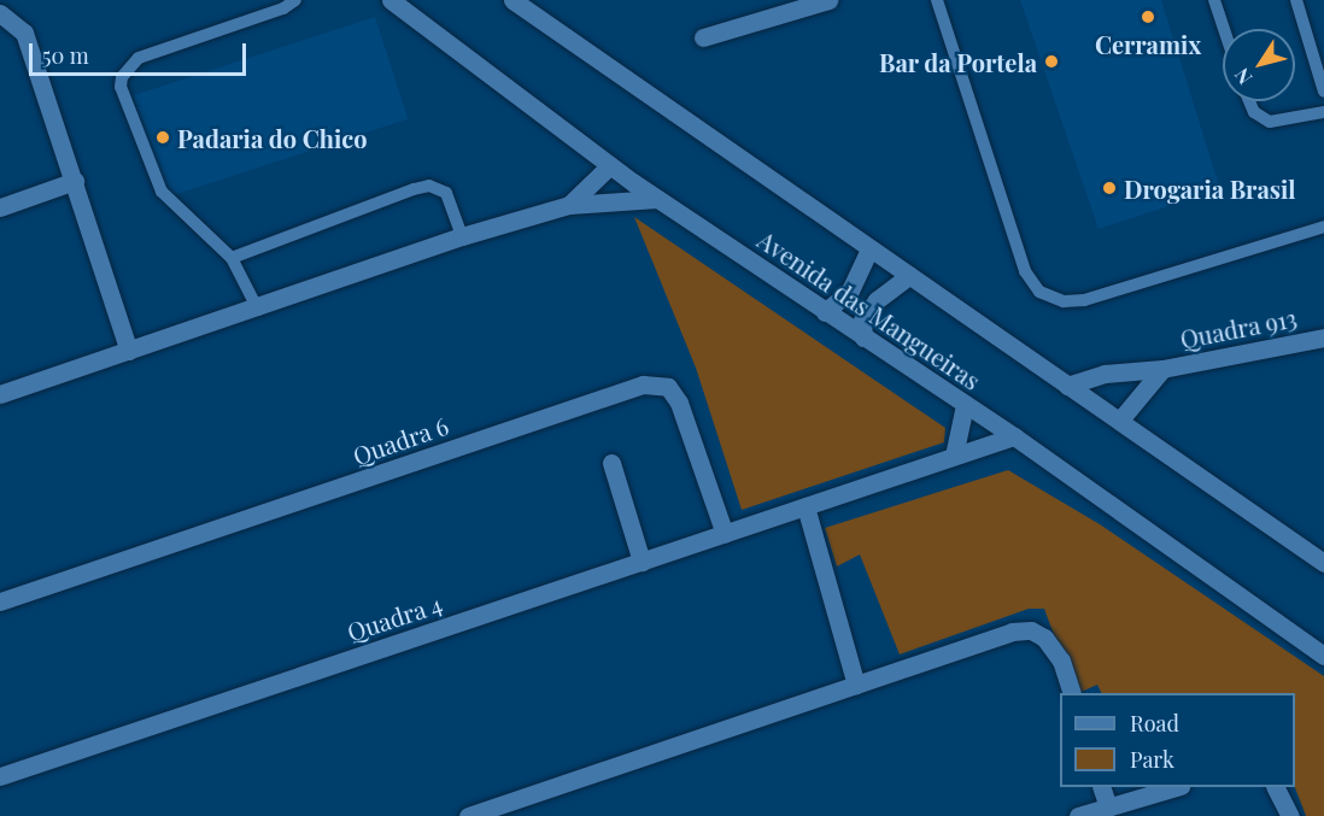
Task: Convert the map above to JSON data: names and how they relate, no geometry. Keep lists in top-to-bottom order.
{
  "streets": {
    "street": [
      "Avenida das Mangueiras",
      "Quadra 913",
      "Quadra 6",
      "Quadra 4"
    ]
  },
  "crossings": [
    ["Avenida das Mangueiras", "Quadra 913"],
    ["Avenida das Mangueiras", "Quadra 4"],
    ["Quadra 6", "Quadra 4"]
  ],
  "places": [
    "Cerramix",
    "Bar da Portela",
    "Padaria do Chico",
    "Drogaria Brasil"
  ],
  "legend": ["Road", "Park"],
  "scale_bar": "50 m",
  "north": "bottom left"
}
